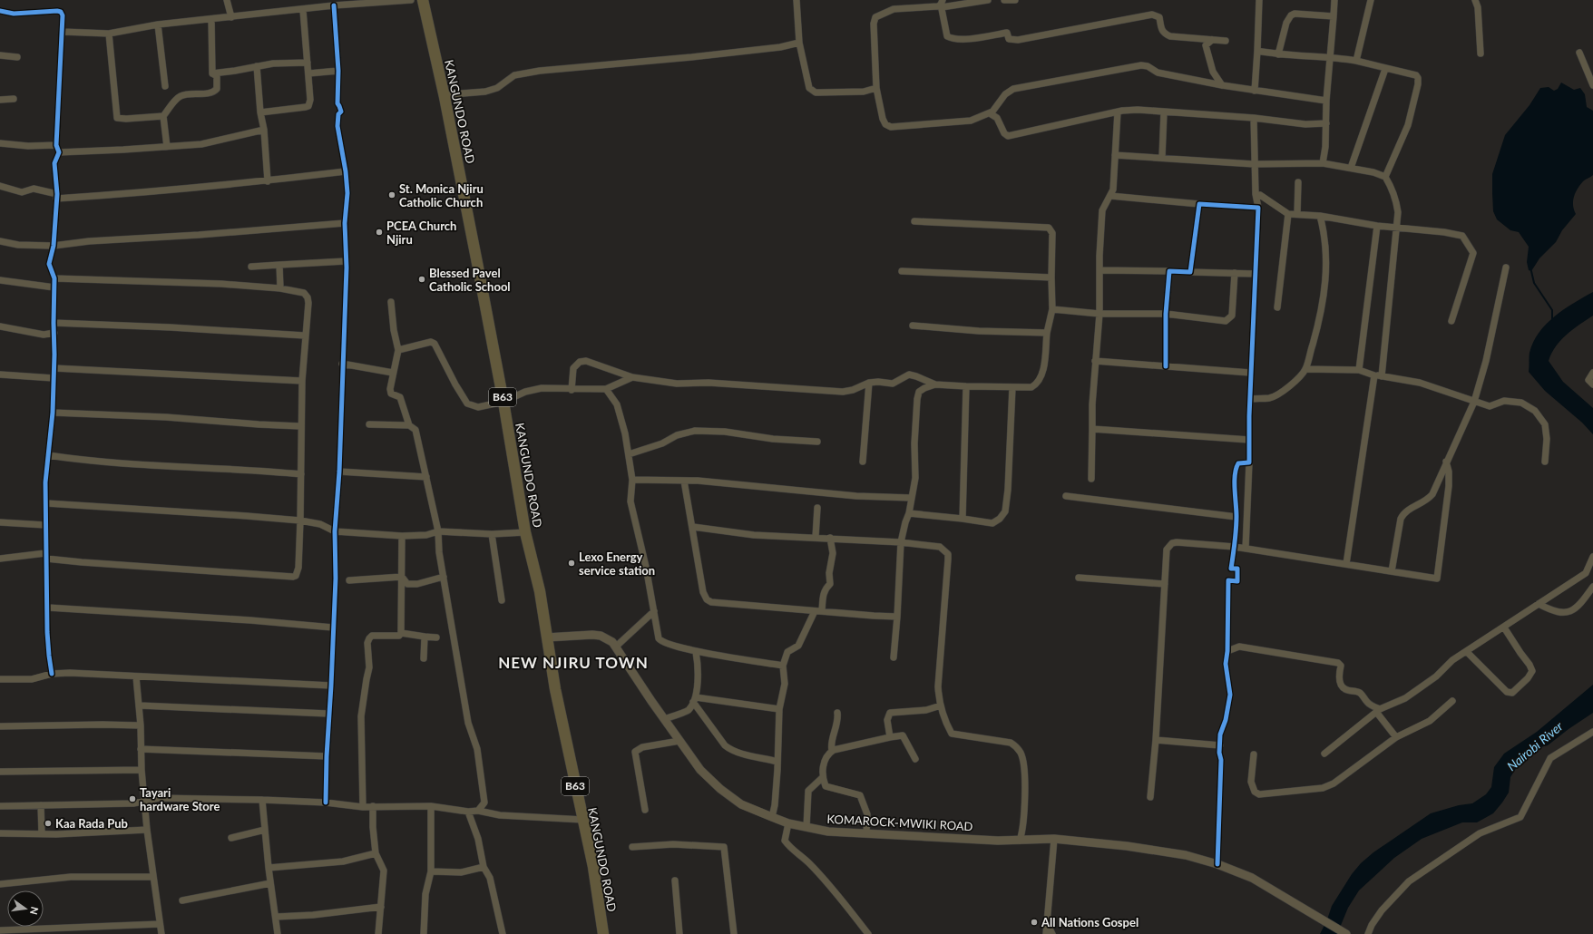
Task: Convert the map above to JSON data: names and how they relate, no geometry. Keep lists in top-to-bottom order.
{
  "streets": {
    "highway": ["KANGUNDO ROAD", "B63"],
    "main road": ["KOMAROCK-MWIKI ROAD"]
  },
  "crossings": [
    ["KANGUNDO ROAD", "KOMAROCK-MWIKI ROAD"]
  ],
  "districts": ["NEW NJIRU TOWN"],
  "water": ["Nairobi River"],
  "places": [
    "St. Monica Njiru Catholic Church",
    "PCEA Church Njiru",
    "Blessed Pavel Catholic School",
    "Lexo Energy service station",
    "Tayari hardware Store",
    "Kaa Rada Pub",
    "All Nations Gospel"
  ],
  "north": "right"
}
